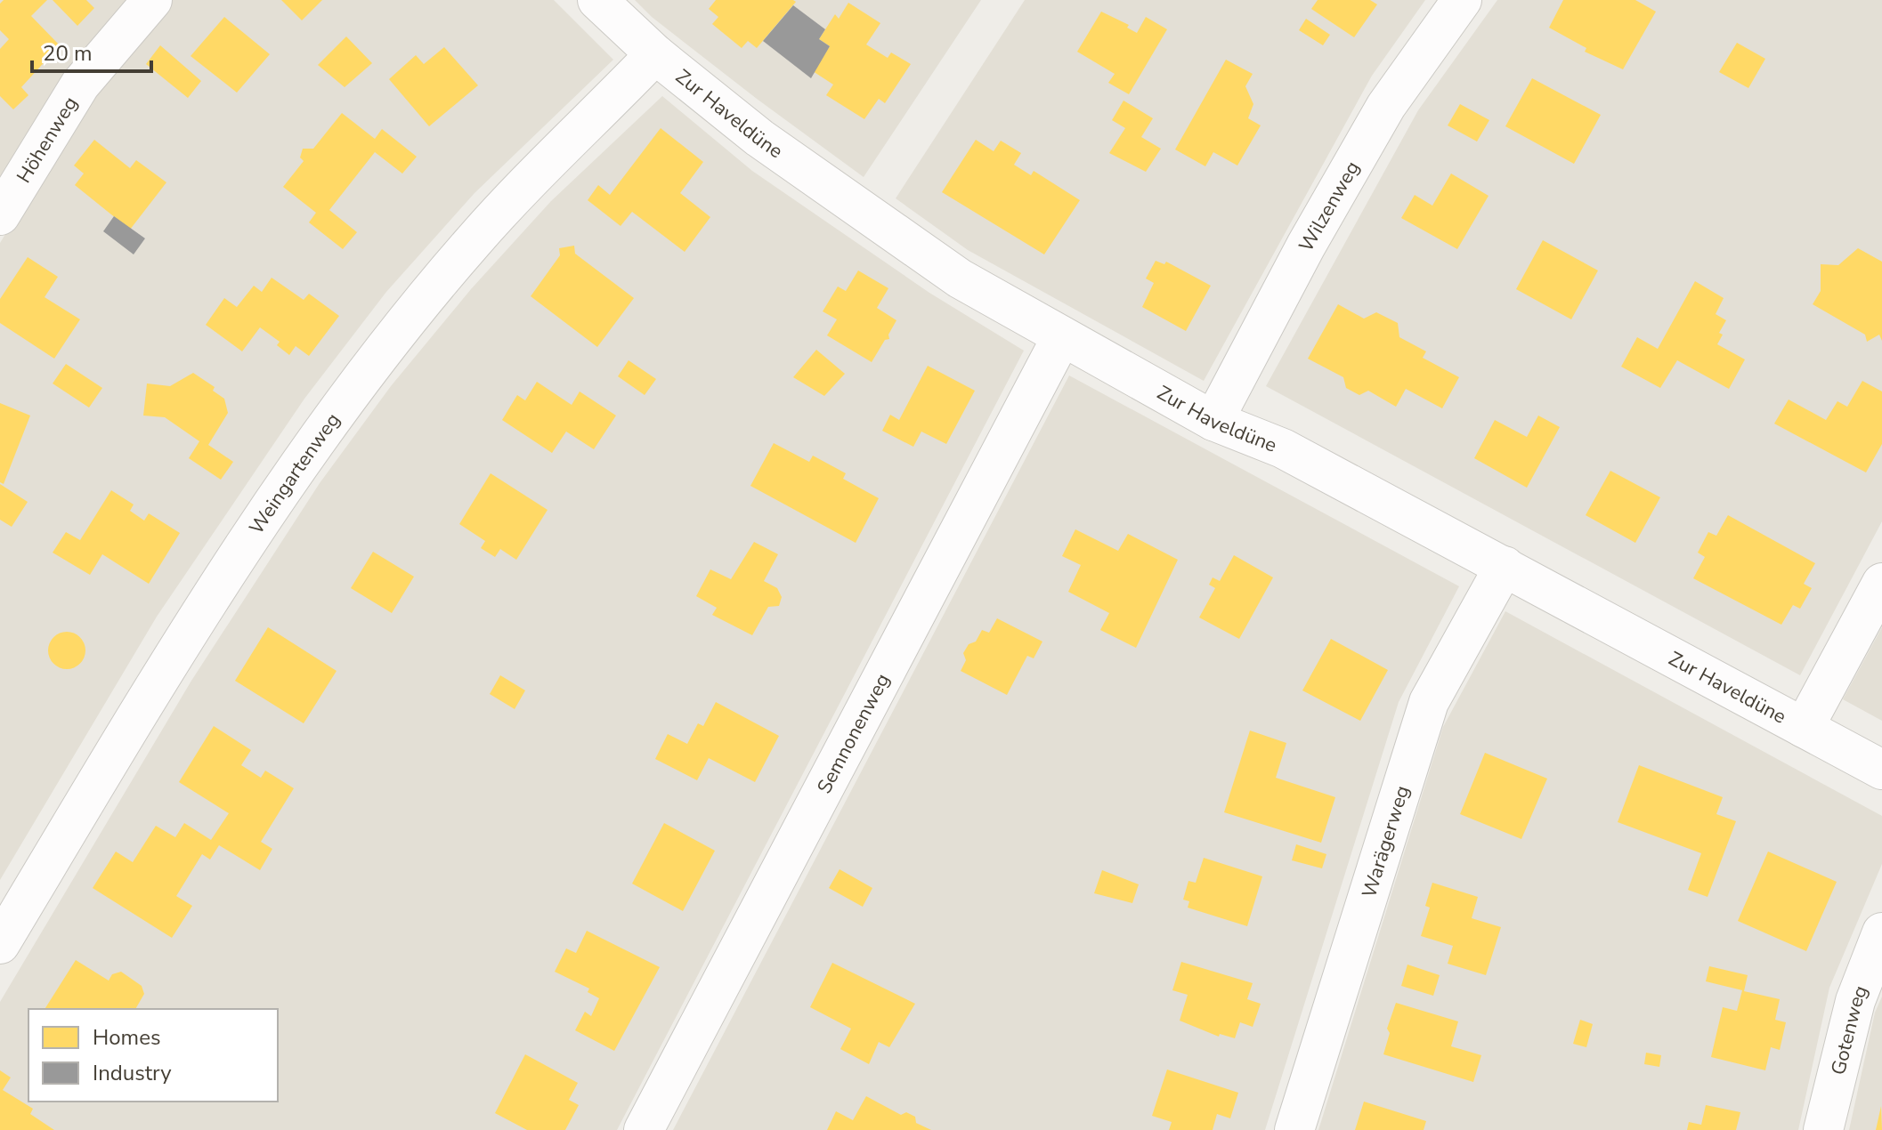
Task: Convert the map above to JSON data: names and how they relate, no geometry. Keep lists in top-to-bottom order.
{
  "streets": {
    "street": [
      "Zur Haveldüne",
      "Höhenweg",
      "Wilzenweg",
      "Weingartenweg",
      "Semnonenweg",
      "Warägerweg",
      "Gotenweg"
    ]
  },
  "crossings": [
    ["Zur Haveldüne", "Wilzenweg"],
    ["Zur Haveldüne", "Weingartenweg"],
    ["Zur Haveldüne", "Semnonenweg"],
    ["Zur Haveldüne", "Warägerweg"]
  ],
  "legend": ["Homes", "Industry"],
  "scale_bar": "20 m"
}
